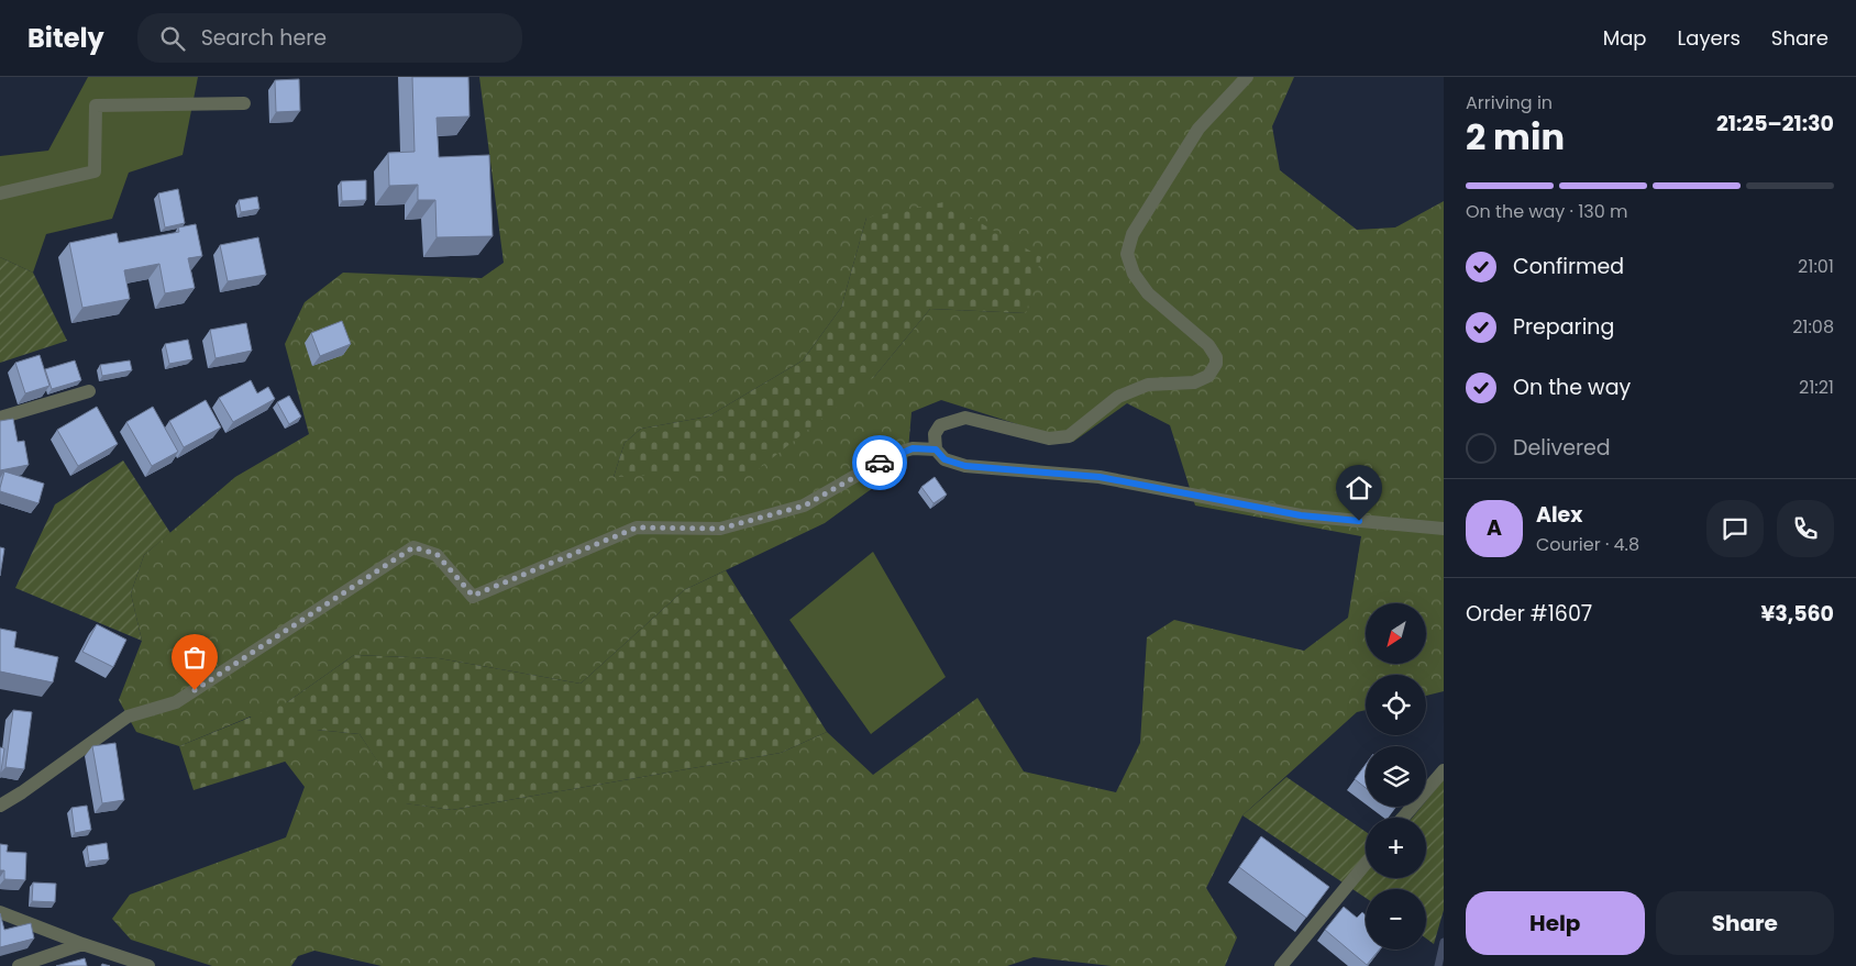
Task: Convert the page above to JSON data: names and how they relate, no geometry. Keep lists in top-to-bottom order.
{
  "north": "bottom left",
  "page": {
    "header": "Bitely",
    "search": "Search here",
    "nav": ["Map", "Layers", "Share"],
    "heading": ["2 min", "Arriving in", "21:25–21:30"],
    "panel": [
      "Alex",
      "Courier · 4.8",
      "Order #1607",
      "¥3,560"
    ],
    "bar": "On the way · 130 m",
    "list": [
      ["Confirmed", "21:01"],
      ["Preparing", "21:08"],
      ["On the way", "21:21"],
      "Delivered"
    ],
    "round": "A",
    "map_buttons": ["+", "−"],
    "buttons": ["Help", "Share"]
  }
}
